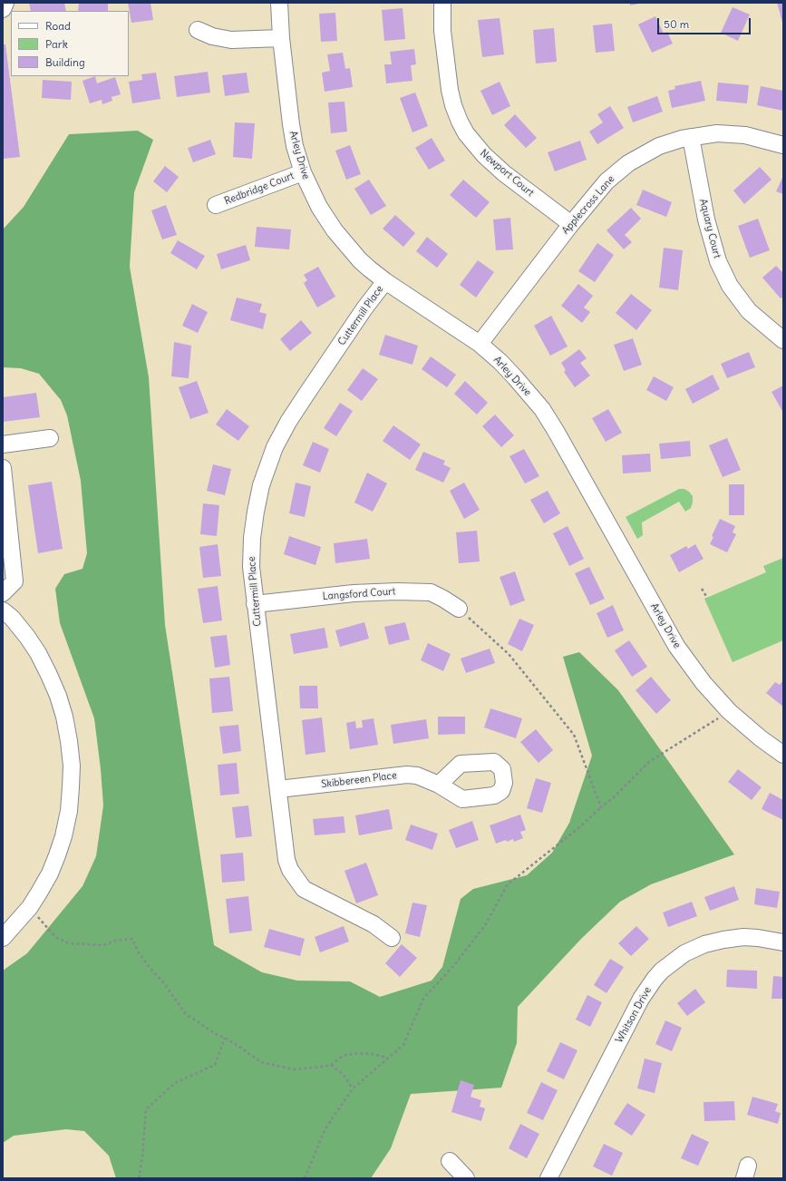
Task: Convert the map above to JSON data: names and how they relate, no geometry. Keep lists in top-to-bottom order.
{
  "streets": {
    "street": [
      "Arley Drive",
      "Newport Court",
      "Redbridge Court",
      "Applecross Lane",
      "Aquary Court",
      "Cuttermill Place",
      "Langsford Court",
      "Skibbereen Place",
      "Whitson Drive"
    ]
  },
  "crossings": [
    ["Arley Drive", "Redbridge Court"],
    ["Arley Drive", "Applecross Lane"],
    ["Arley Drive", "Cuttermill Place"],
    ["Newport Court", "Applecross Lane"],
    ["Applecross Lane", "Aquary Court"],
    ["Cuttermill Place", "Langsford Court"],
    ["Cuttermill Place", "Skibbereen Place"]
  ],
  "legend": ["Road", "Park", "Building"],
  "scale_bar": "50 m"
}
